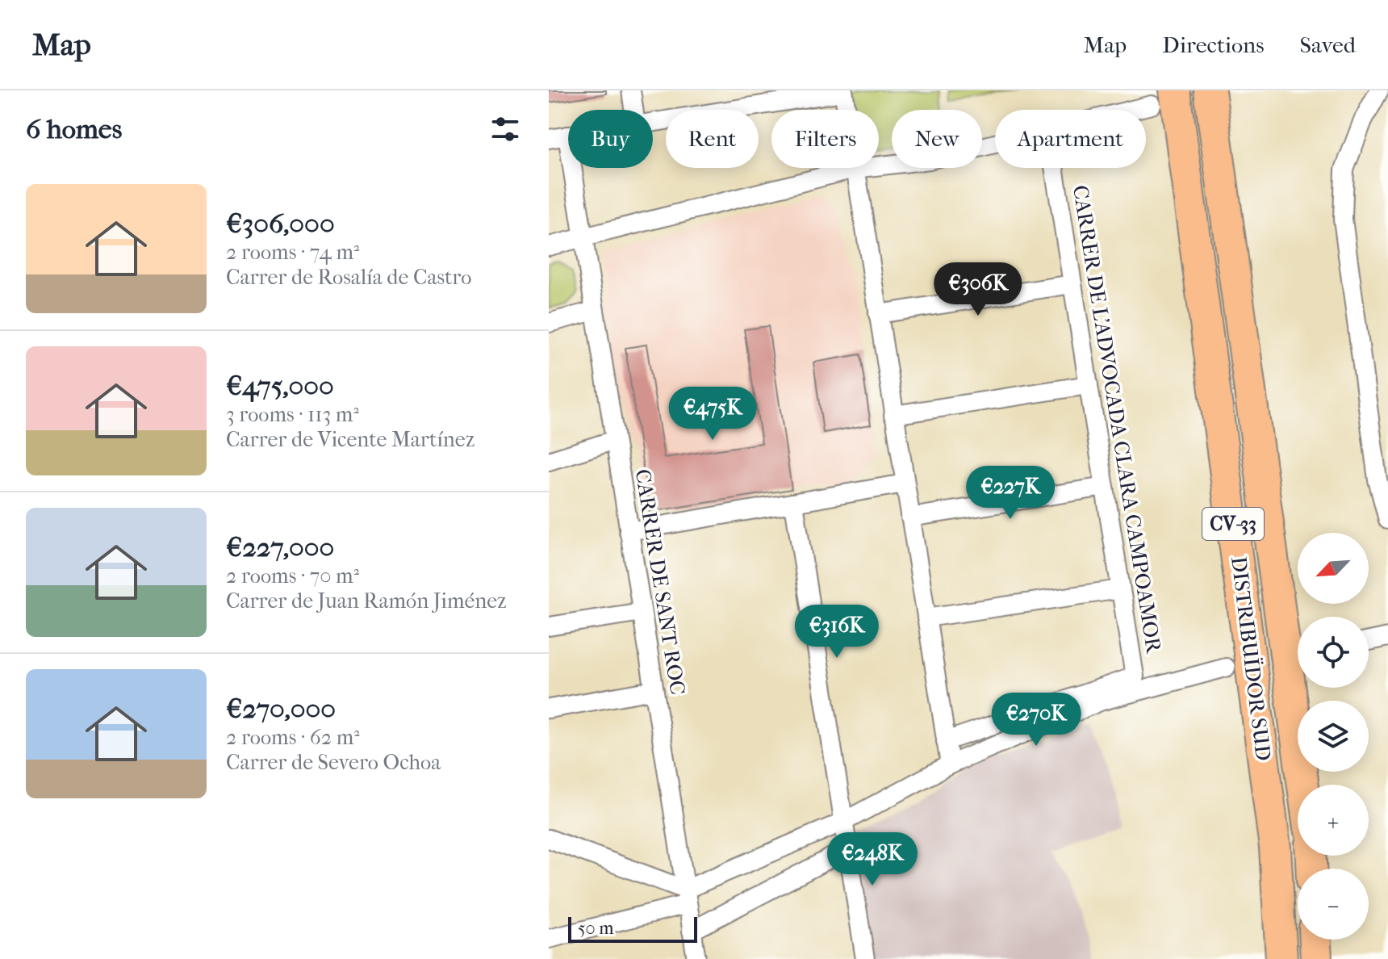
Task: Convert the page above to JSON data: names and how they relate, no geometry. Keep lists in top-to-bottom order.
{
  "streets": {
    "highway": ["CV-33", "DISTRIBUÏDOR SUD"],
    "street": ["CARRER DE L'ADVOCADA CLARA CAMPOAMOR", "CARRER DE SANT ROC"]
  },
  "scale_bar": "50 m",
  "north": "bottom left",
  "page": {
    "header": "Map",
    "nav": ["Map", "Directions", "Saved"],
    "heading": "6 homes",
    "chip": [
      "Buy",
      "Rent",
      "Filters",
      "New",
      "Apartment"
    ],
    "list": [
      {
        "name": "€306,000",
        "note": "2 rooms · 74 m² · Carrer de Rosalía de Castro"
      },
      {
        "name": "€475,000",
        "note": "3 rooms · 113 m² · Carrer de Vicente Martínez"
      },
      {
        "name": "€227,000",
        "note": "2 rooms · 70 m² · Carrer de Juan Ramón Jiménez"
      },
      {
        "name": "€270,000",
        "note": "2 rooms · 62 m² · Carrer de Severo Ochoa"
      }
    ],
    "price": [
      "€306K",
      "€475K",
      "€227K",
      "€316K",
      "€270K",
      "€248K"
    ],
    "map_buttons": ["+", "−"],
    "scale": "50 m"
  }
}
